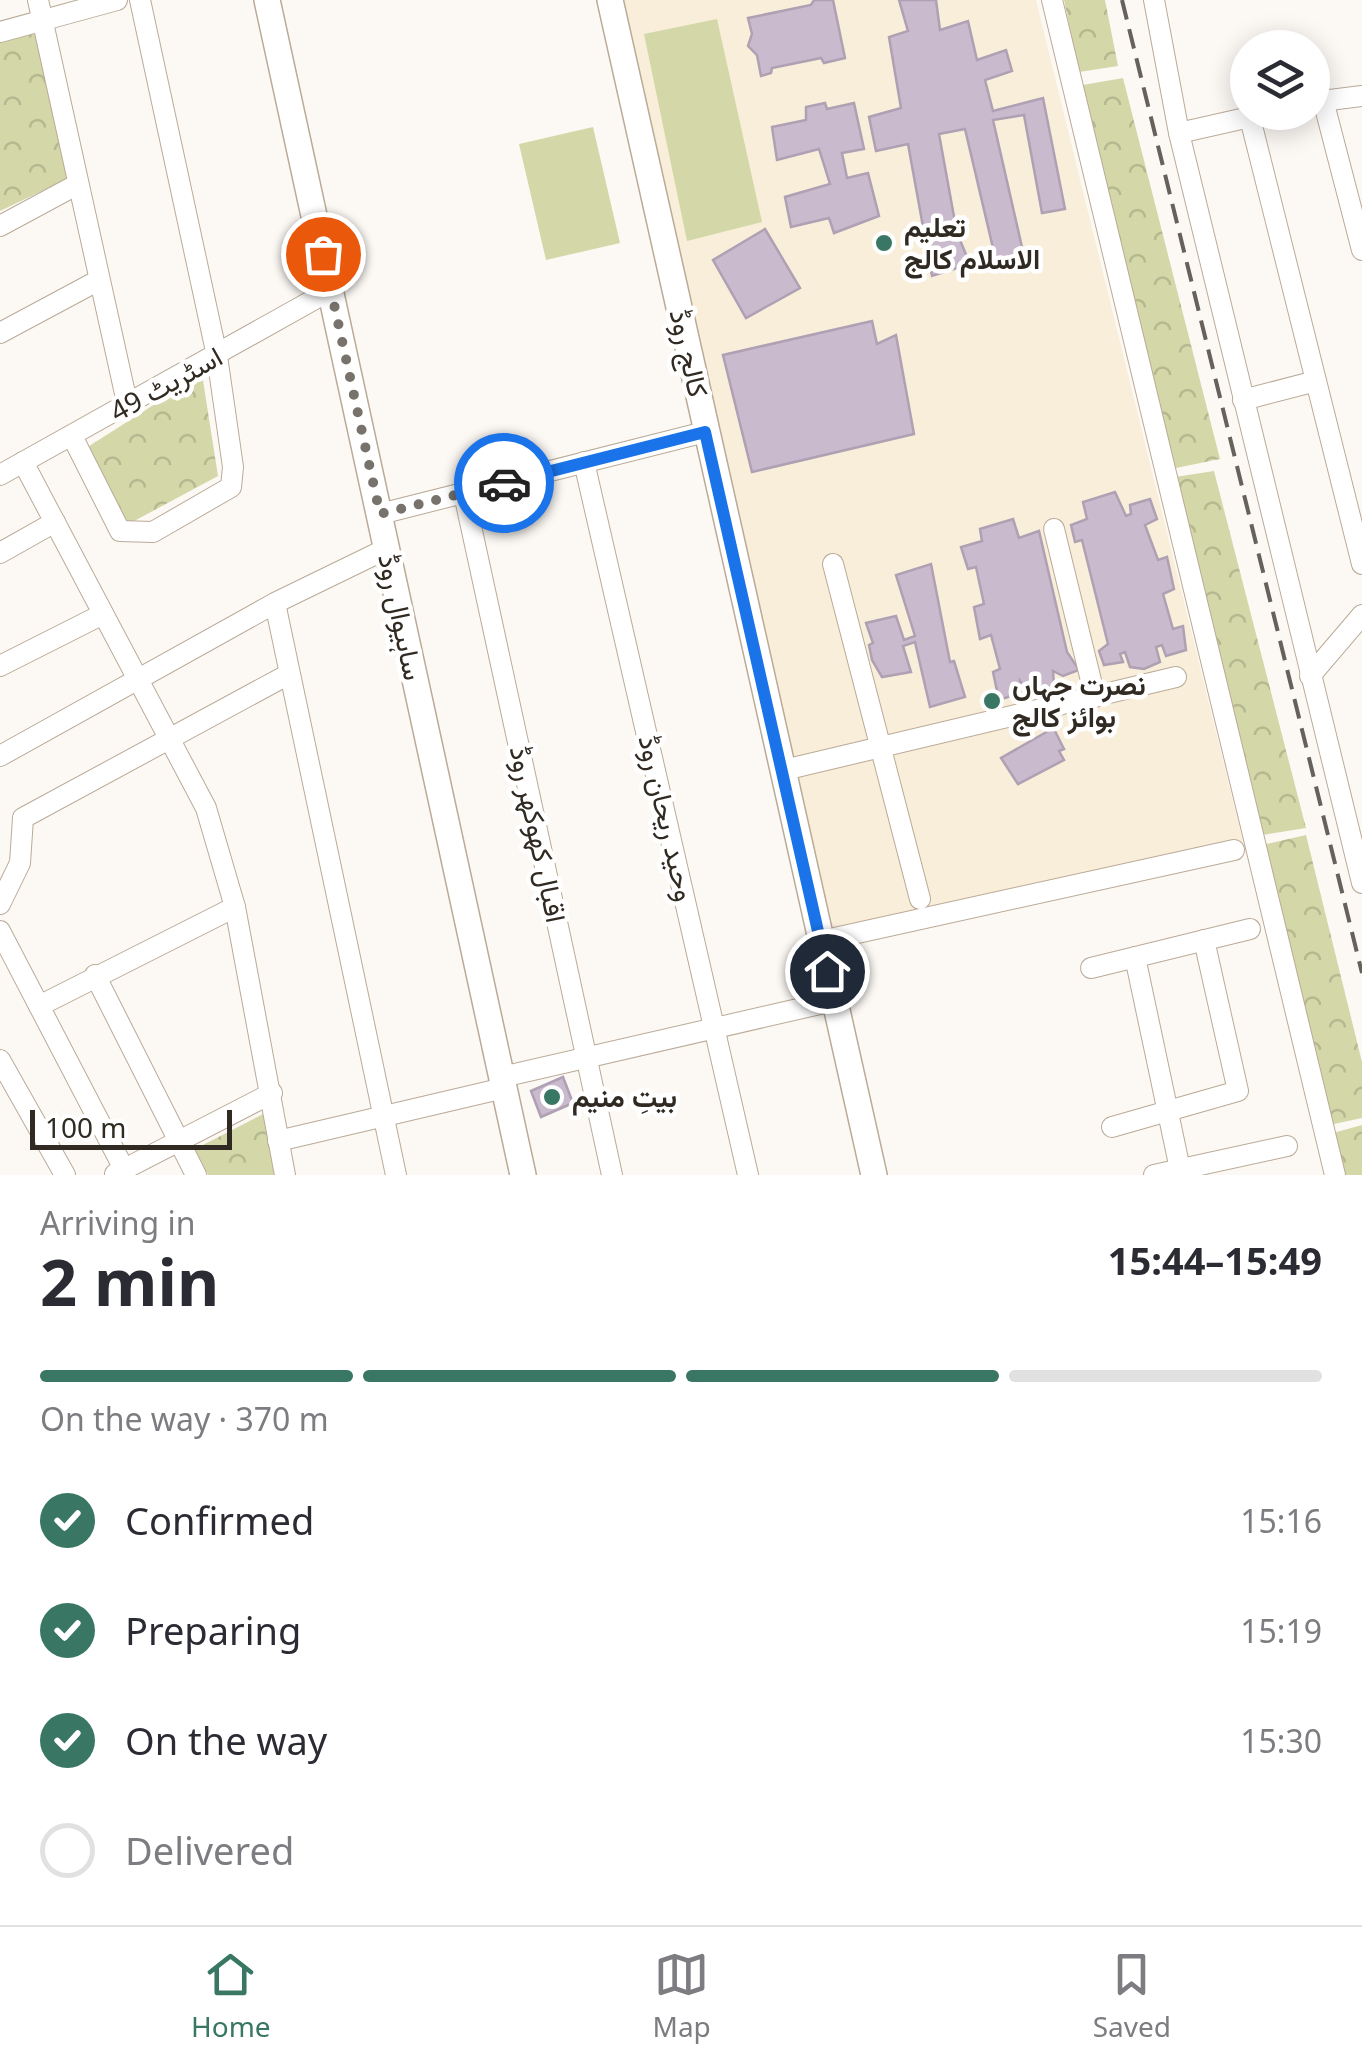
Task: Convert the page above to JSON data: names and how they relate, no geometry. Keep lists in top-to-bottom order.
{
  "streets": {
    "main road": ["کالج روڈ", "ساہیوال روڈ"],
    "street": ["اسٹریٹ 49", "وحید ریحان روڈ", "اقبال کھوکھر روڈ"]
  },
  "crossings": [
    ["اسٹریٹ 49", "ساہیوال روڈ"]
  ],
  "places": ["تعلیم الاسلام کالج", "نصرت جہاں بوائز کالج", "بیتِ منیم"],
  "scale_bar": "100 m",
  "page": {
    "scale": "100 m",
    "heading": ["2 min", "Arriving in", "15:44–15:49"],
    "bar": "On the way · 370 m",
    "list": [
      ["Confirmed", "15:16"],
      ["Preparing", "15:19"],
      ["On the way", "15:30"],
      "Delivered"
    ],
    "tabs": ["Home", "Map", "Saved"]
  }
}
